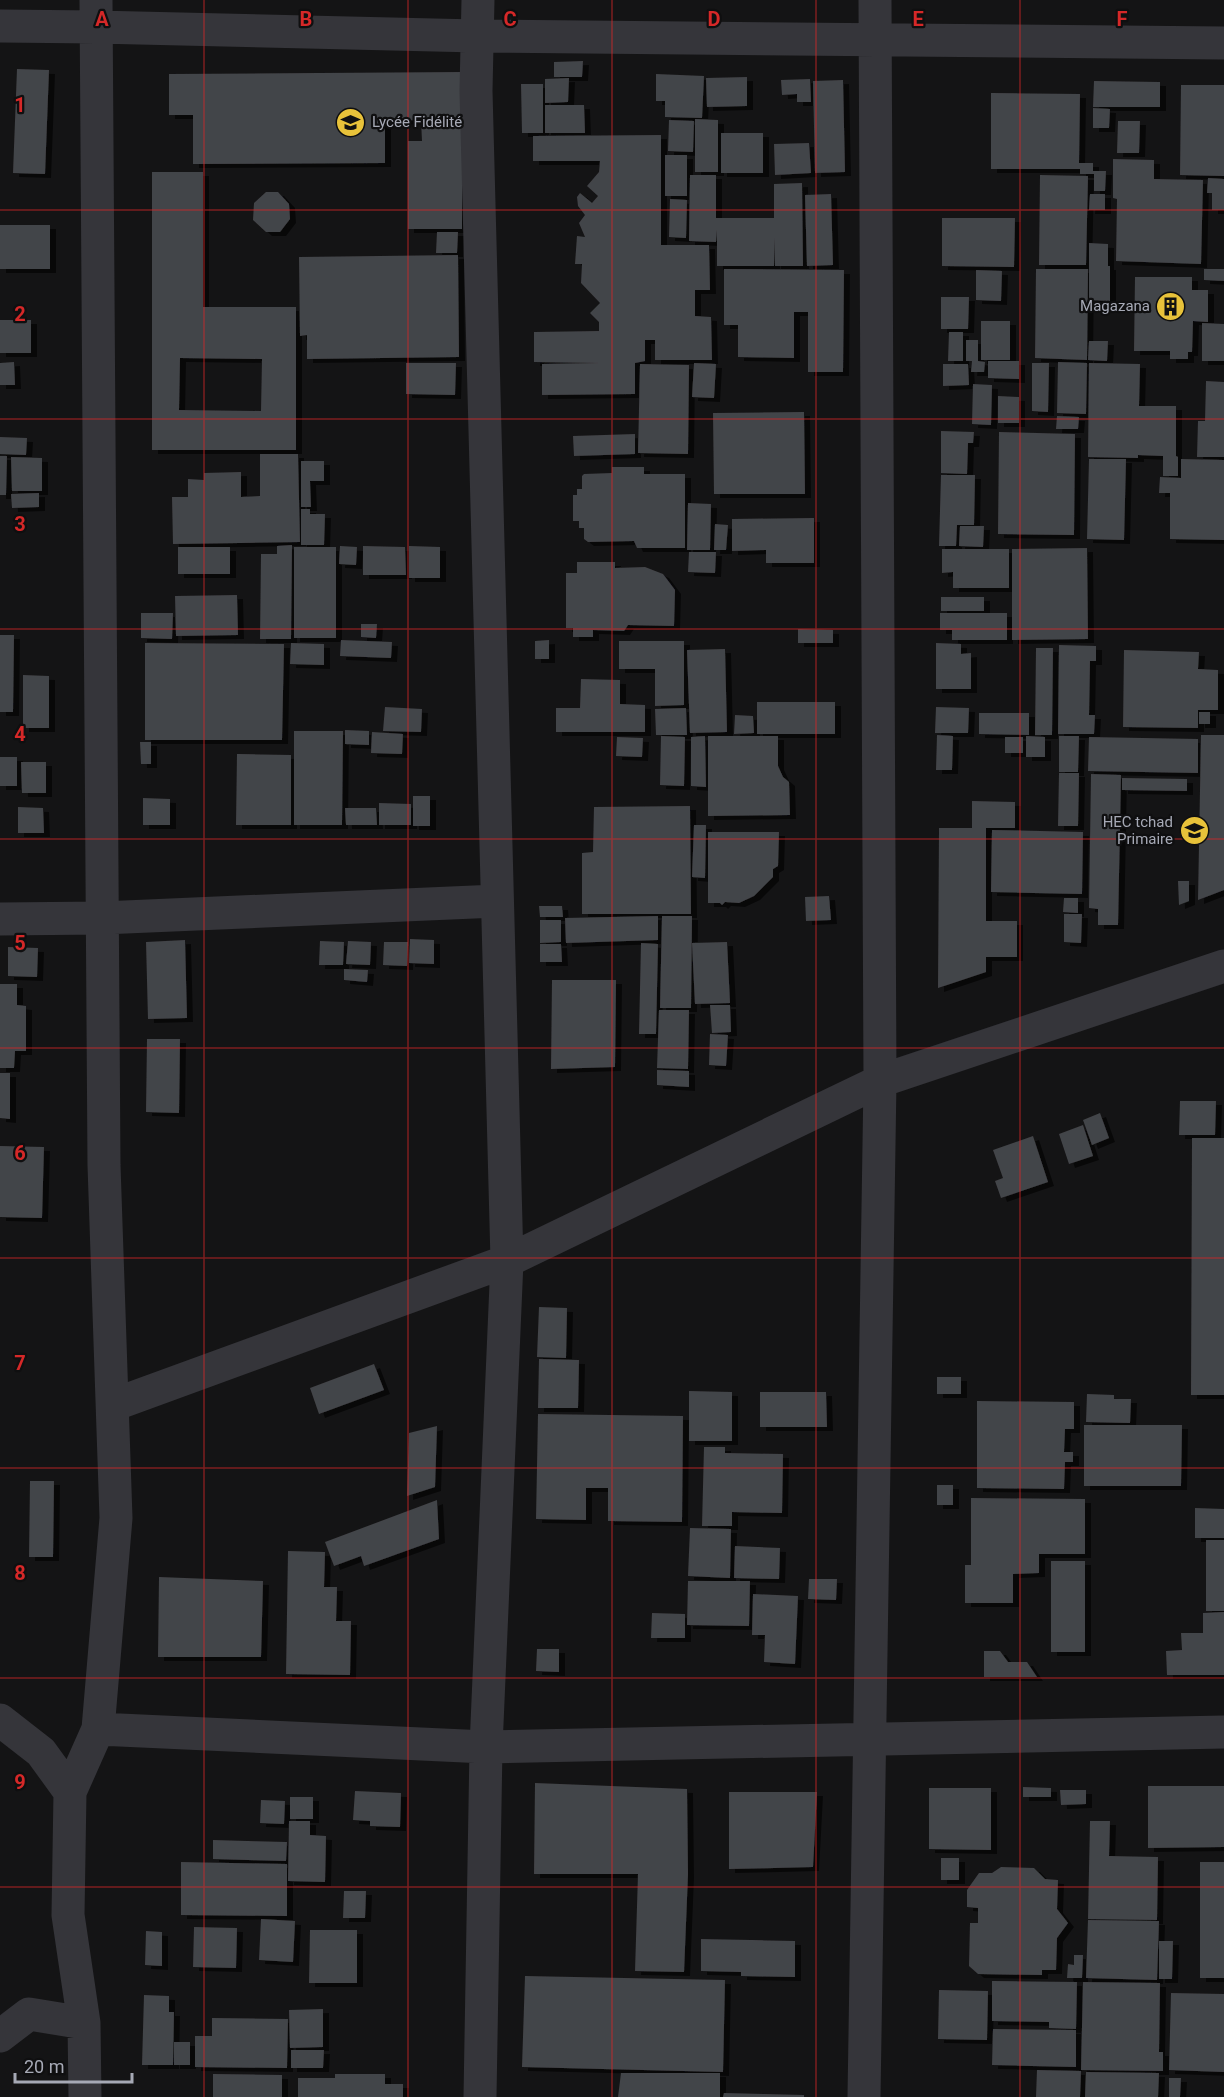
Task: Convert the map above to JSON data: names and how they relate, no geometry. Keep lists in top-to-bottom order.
{
  "places": {
    "school or university": ["Lycée Fidélité", "HEC tchad Primaire"],
    "building": ["Magazana"]
  },
  "scale_bar": "20 m",
  "grid": {
    "columns": [
      "A",
      "B",
      "C",
      "D",
      "E",
      "F"
    ],
    "rows": [
      "1",
      "2",
      "3",
      "4",
      "5",
      "6",
      "7",
      "8",
      "9"
    ]
  }
}
